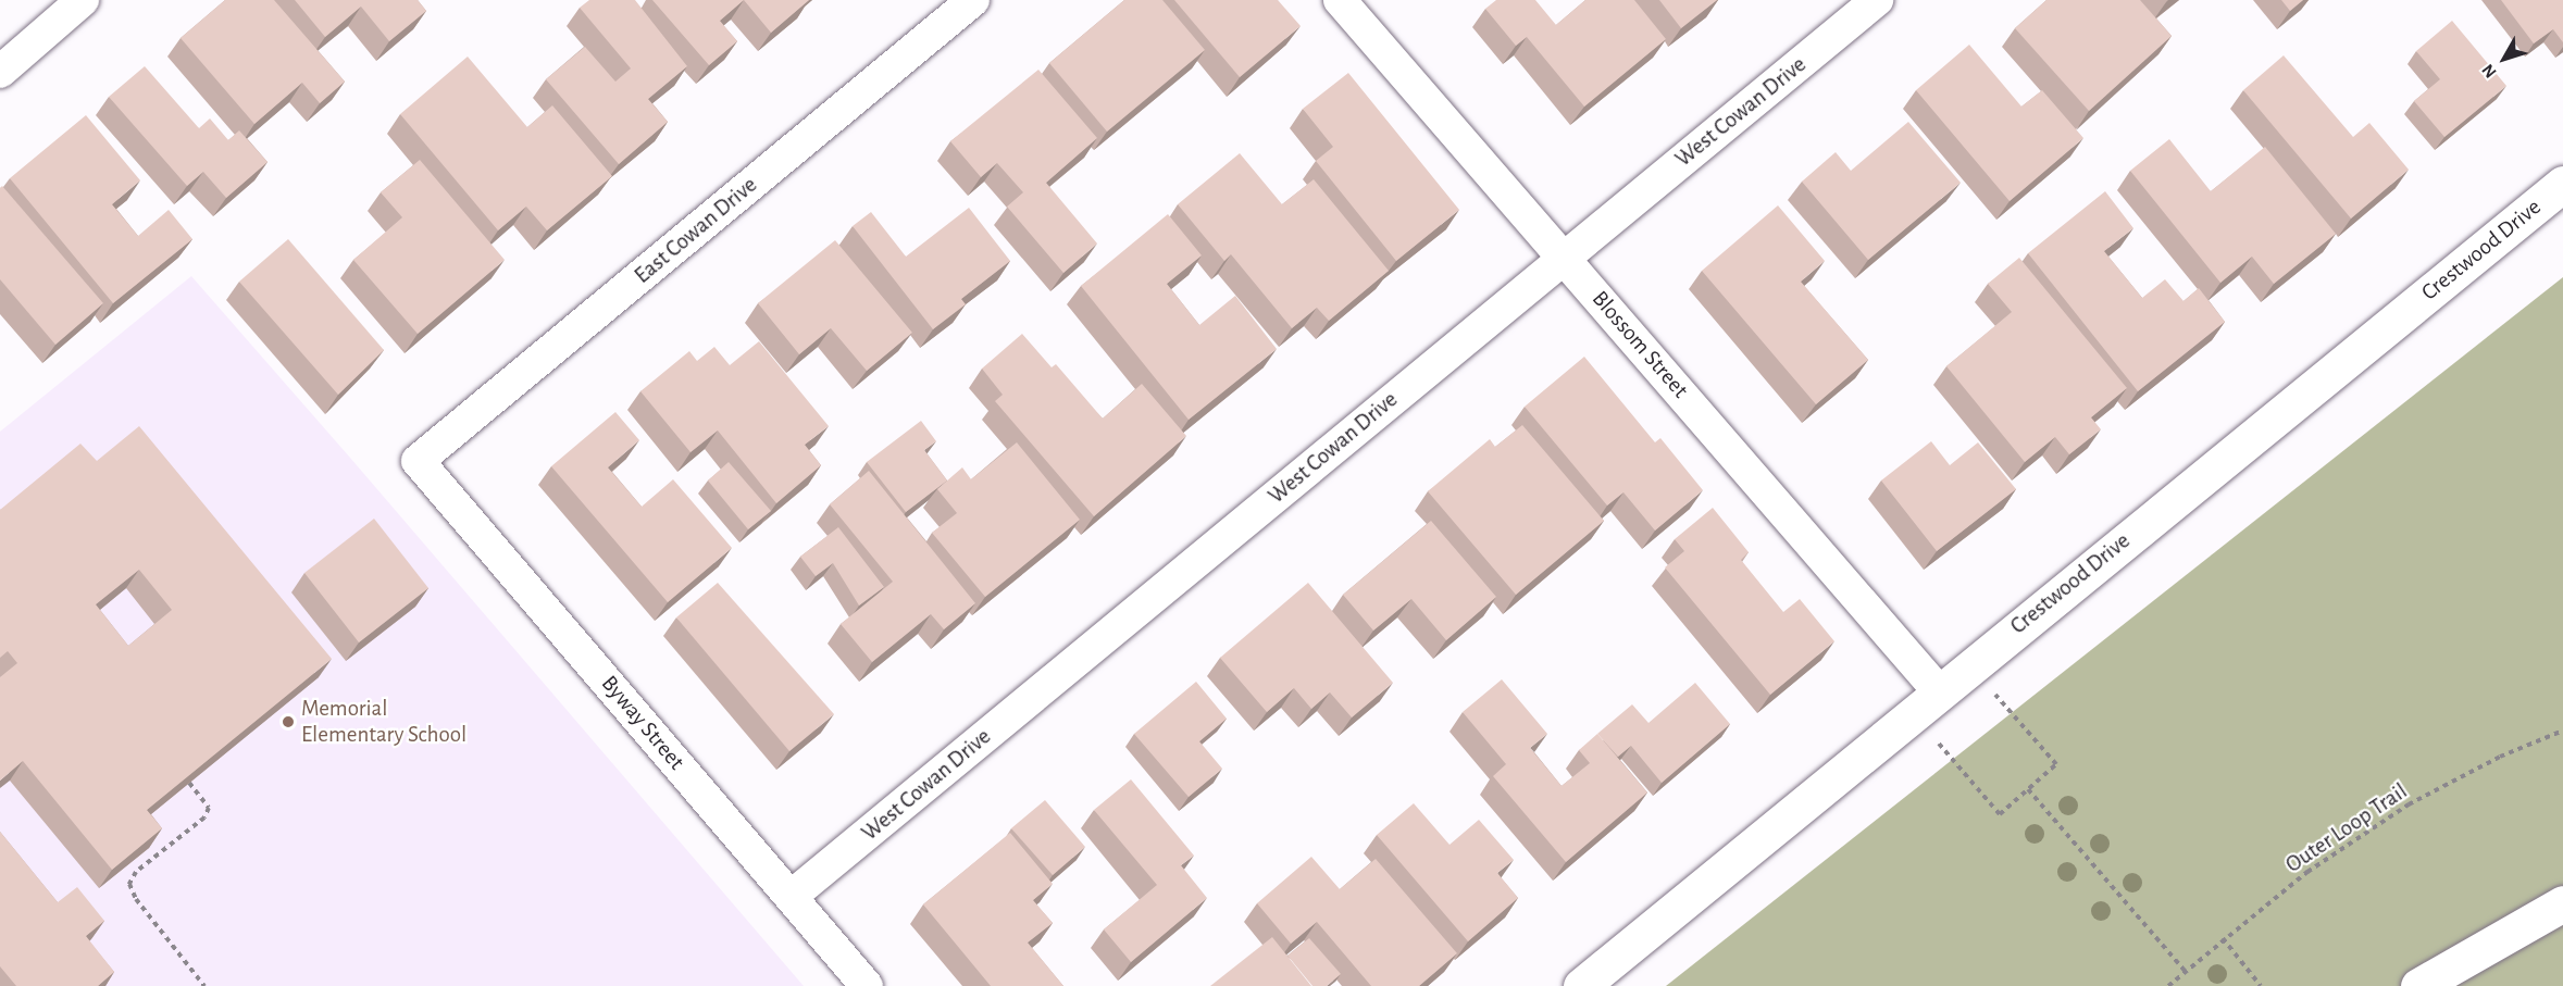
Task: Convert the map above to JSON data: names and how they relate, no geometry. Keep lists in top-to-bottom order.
{
  "streets": {
    "street": [
      "West Cowan Drive",
      "East Cowan Drive",
      "Crestwood Drive",
      "Blossom Street",
      "Byway Street"
    ],
    "path": ["Outer Loop Trail"]
  },
  "crossings": [
    ["West Cowan Drive", "Blossom Street"],
    ["West Cowan Drive", "Byway Street"],
    ["East Cowan Drive", "Byway Street"],
    ["Crestwood Drive", "Blossom Street"]
  ],
  "places": ["Memorial Elementary School"],
  "north": "bottom left"
}
